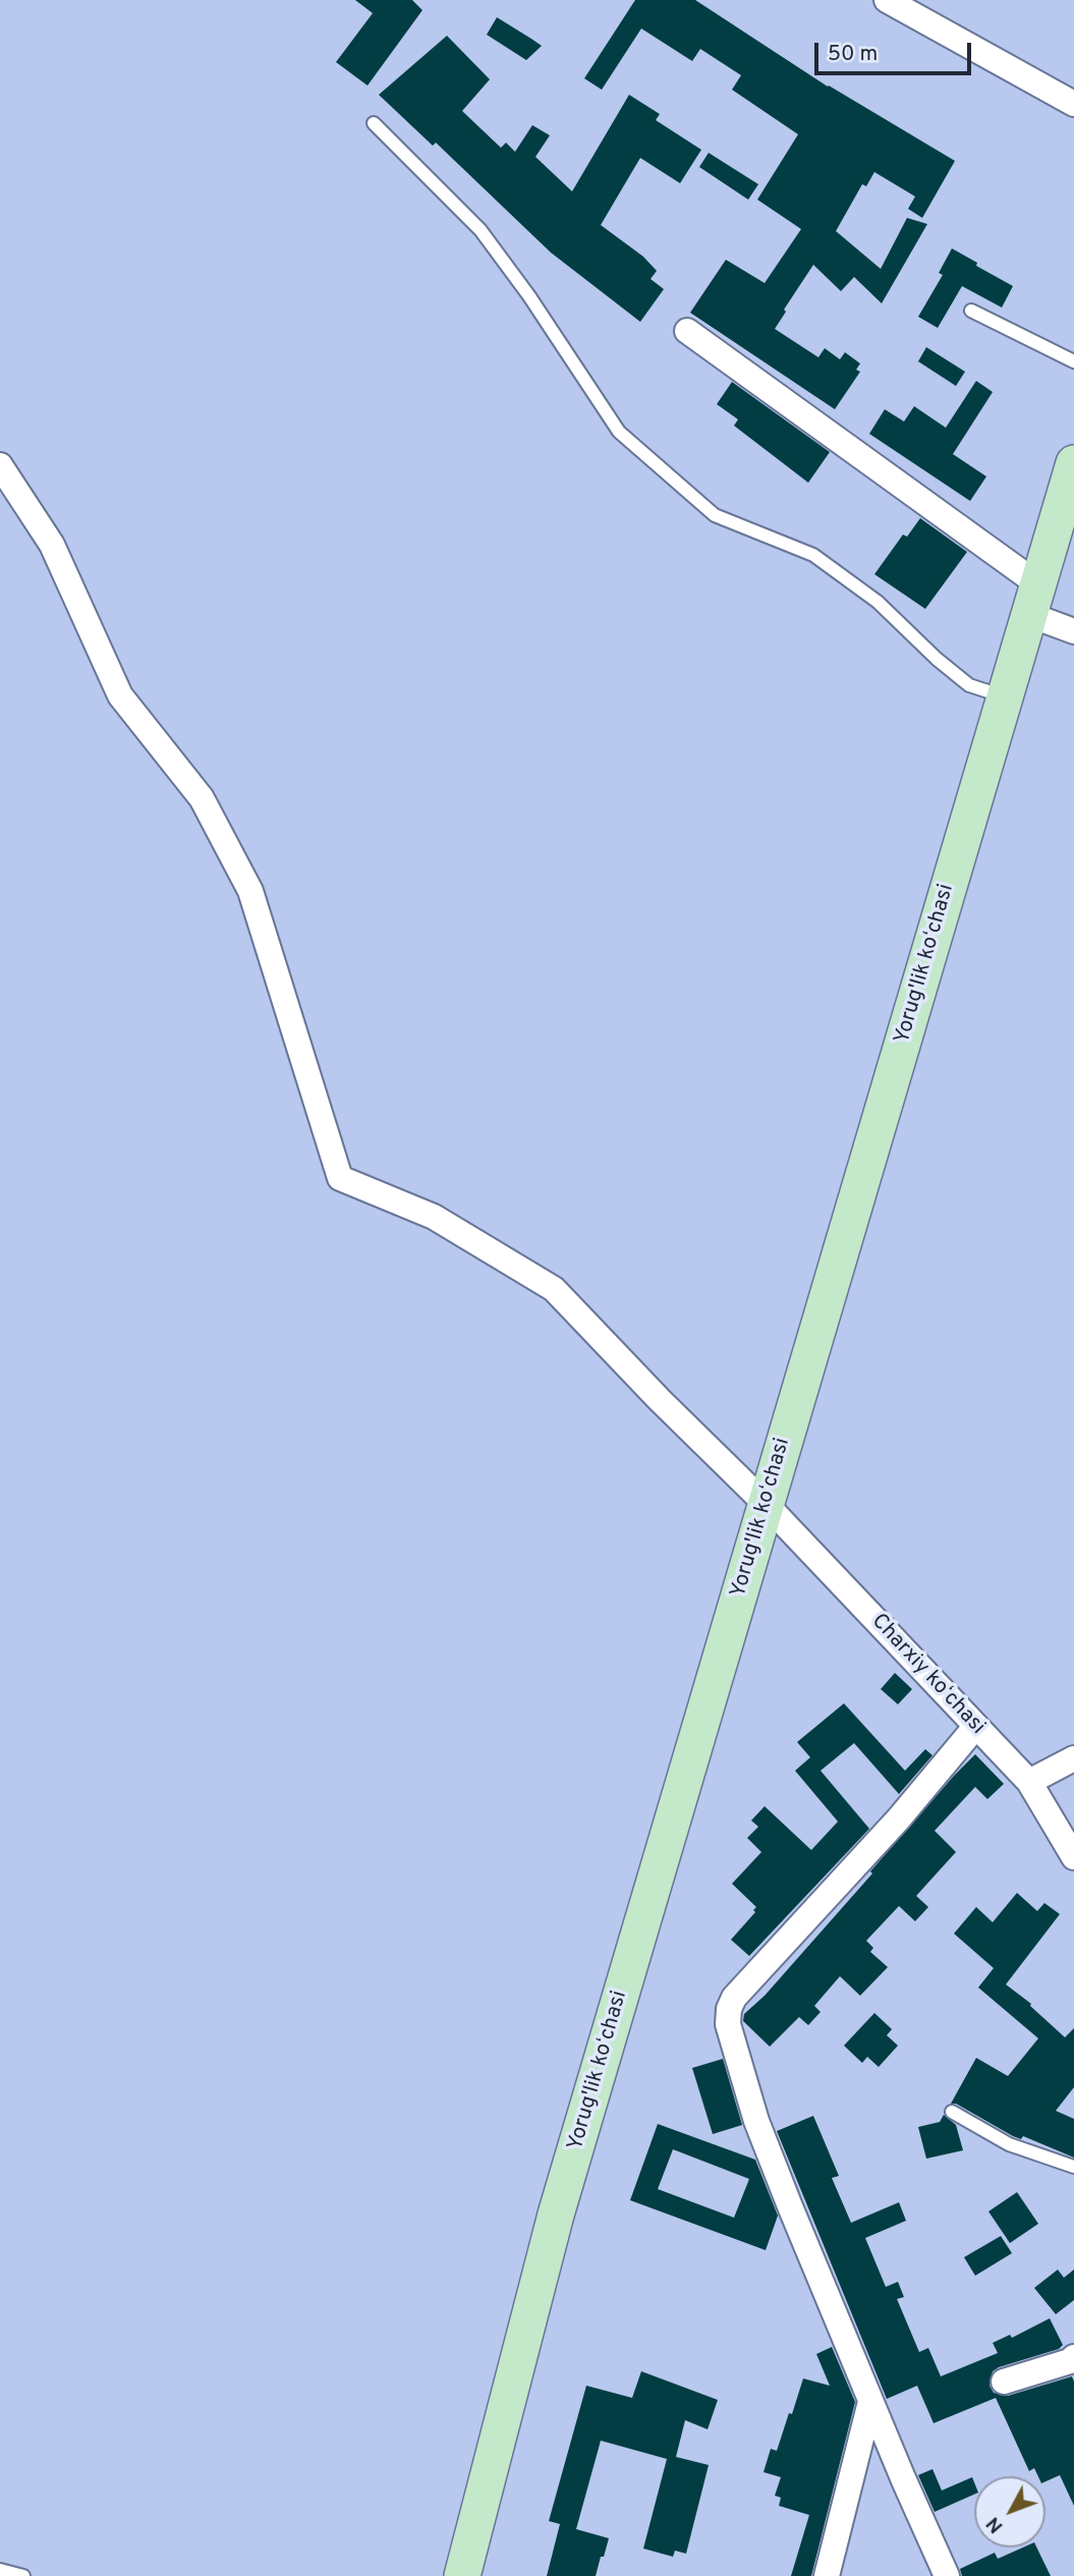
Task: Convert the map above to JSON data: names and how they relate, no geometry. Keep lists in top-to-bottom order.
{
  "streets": {
    "main road": ["Yorug'lik koʻchasi"],
    "street": ["Charxiy koʻchasi"]
  },
  "crossings": [
    ["Yorug'lik koʻchasi", "Charxiy koʻchasi"]
  ],
  "scale_bar": "50 m",
  "north": "bottom left"
}
